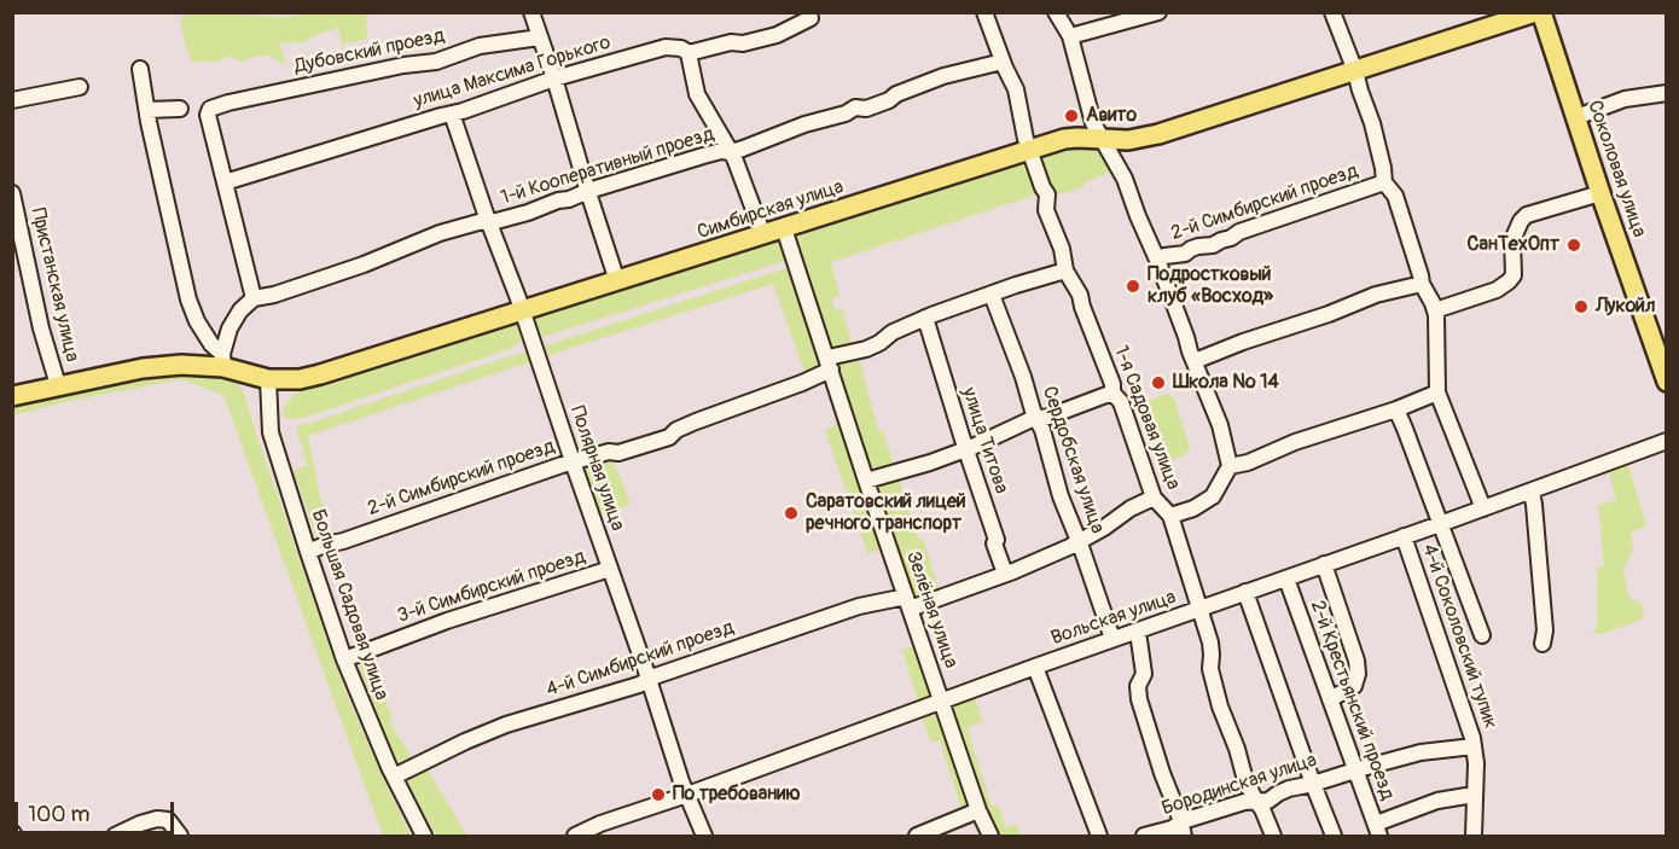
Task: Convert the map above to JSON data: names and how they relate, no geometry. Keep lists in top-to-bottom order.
{
  "streets": {
    "main road": ["Соколовая улица", "Симбирская улица"],
    "street": [
      "Дубовский проезд",
      "улица Максима Горького",
      "1-й Кооперативный проезд",
      "2-й Симбирский проезд",
      "Пристанская улица",
      "1-я Садовая улица",
      "улица Титова",
      "Сердобская улица",
      "Полярная улица",
      "3-й Симбирский проезд",
      "Большая Садовая улица",
      "Зелёная улица",
      "Вольская улица",
      "4-й Соколовский тупик",
      "4-й Симбирский проезд",
      "2-й Крестьянский проезд",
      "Бородинская улица"
    ]
  },
  "crossings": [
    ["Дубовский проезд", "улица Максима Горького"],
    ["улица Максима Горького", "Полярная улица"],
    ["1-й Кооперативный проезд", "1-я Садовая улица"],
    ["1-й Кооперативный проезд", "Полярная улица"],
    ["Соколовая улица", "Симбирская улица"],
    ["2-й Симбирский проезд", "1-я Садовая улица"],
    ["2-й Симбирский проезд", "улица Титова"],
    ["2-й Симбирский проезд", "Сердобская улица"],
    ["2-й Симбирский проезд", "Полярная улица"],
    ["2-й Симбирский проезд", "Большая Садовая улица"],
    ["2-й Симбирский проезд", "Зелёная улица"],
    ["Симбирская улица", "Пристанская улица"],
    ["Симбирская улица", "1-я Садовая улица"],
    ["Симбирская улица", "Полярная улица"],
    ["Симбирская улица", "Большая Садовая улица"],
    ["Симбирская улица", "Зелёная улица"],
    ["1-я Садовая улица", "Вольская улица"],
    ["1-я Садовая улица", "4-й Симбирский проезд"],
    ["1-я Садовая улица", "Бородинская улица"],
    ["улица Титова", "4-й Симбирский проезд"],
    ["Сердобская улица", "Вольская улица"],
    ["Сердобская улица", "4-й Симбирский проезд"],
    ["Полярная улица", "3-й Симбирский проезд"],
    ["Полярная улица", "Вольская улица"],
    ["Полярная улица", "4-й Симбирский проезд"],
    ["3-й Симбирский проезд", "Большая Садовая улица"],
    ["Большая Садовая улица", "4-й Симбирский проезд"],
    ["Зелёная улица", "Вольская улица"],
    ["Зелёная улица", "4-й Симбирский проезд"],
    ["Вольская улица", "4-й Соколовский тупик"],
    ["Вольская улица", "2-й Крестьянский проезд"],
    ["4-й Соколовский тупик", "Бородинская улица"],
    ["2-й Крестьянский проезд", "Бородинская улица"]
  ],
  "places": [
    "Авито",
    "СанТехОпт",
    "Подростковый клуб «Восход»",
    "Лукойл",
    "Школа № 14",
    "Саратовский лицей речного транспорт",
    "По требованию"
  ],
  "scale_bar": "100 m"
}
